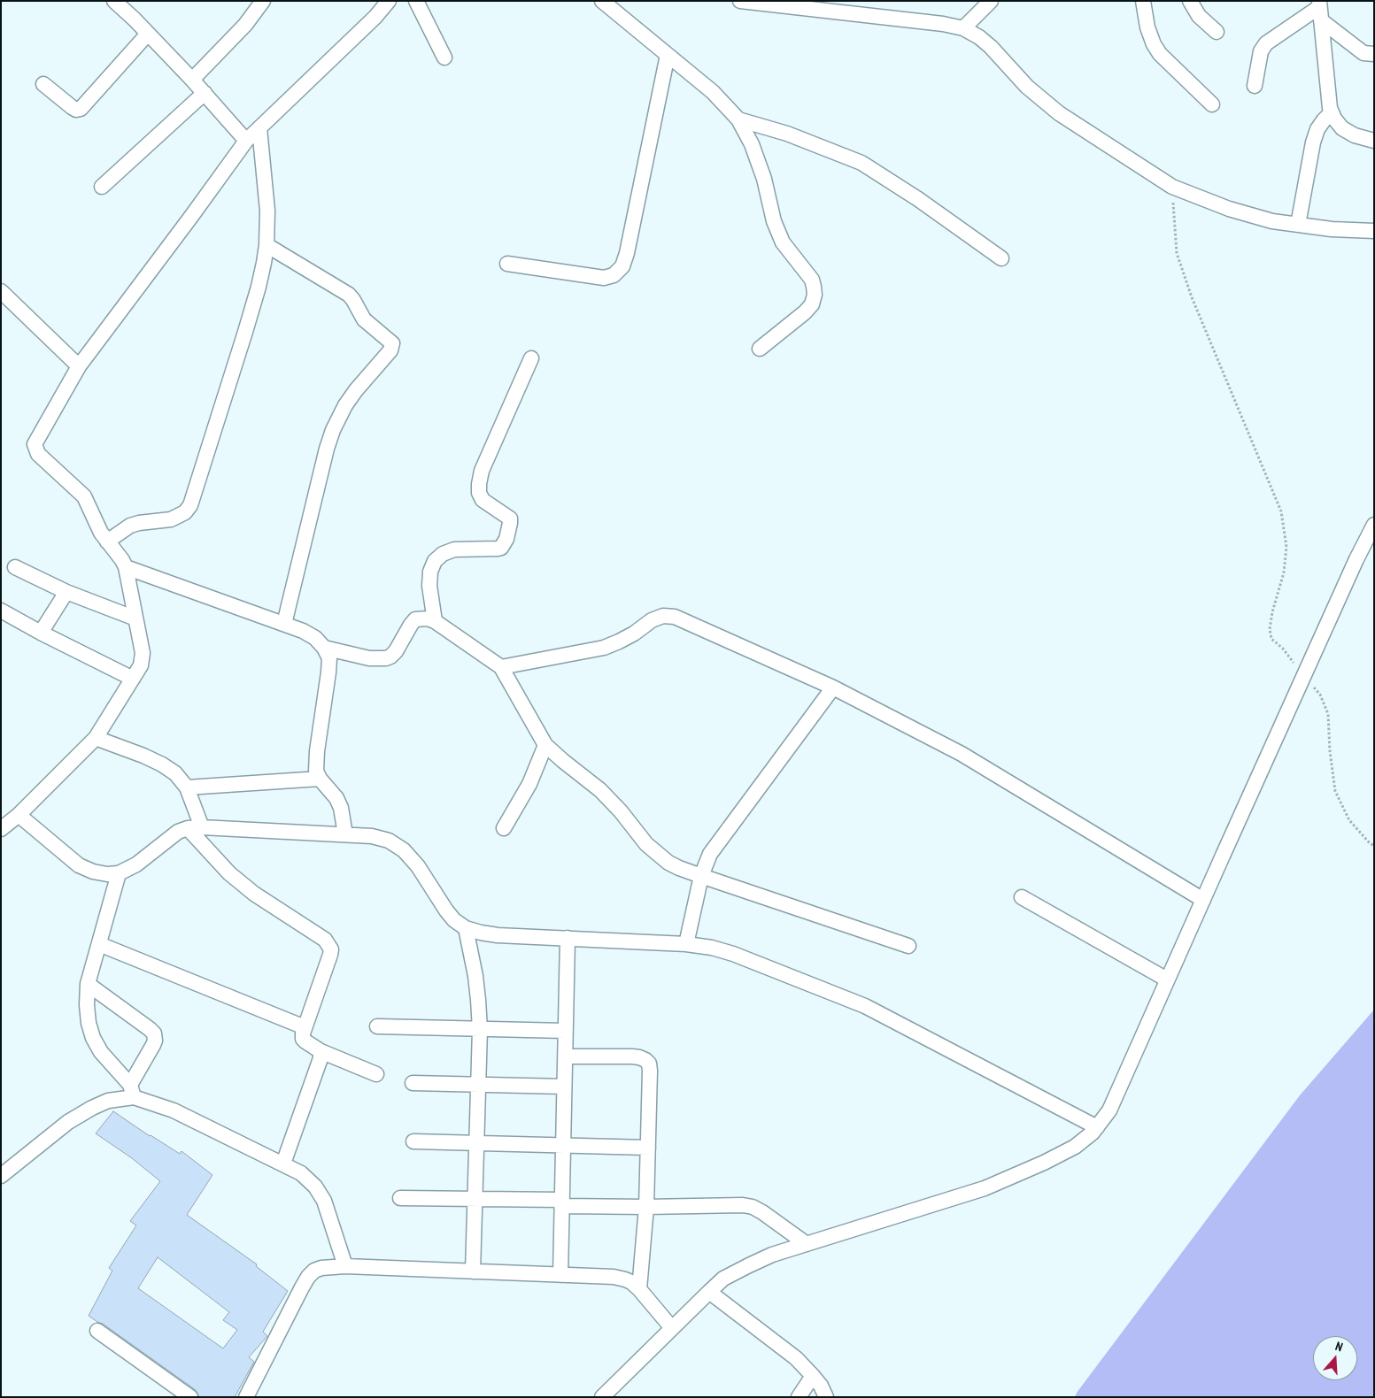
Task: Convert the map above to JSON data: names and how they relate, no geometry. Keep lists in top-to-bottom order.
{
  "north": "top"
}
